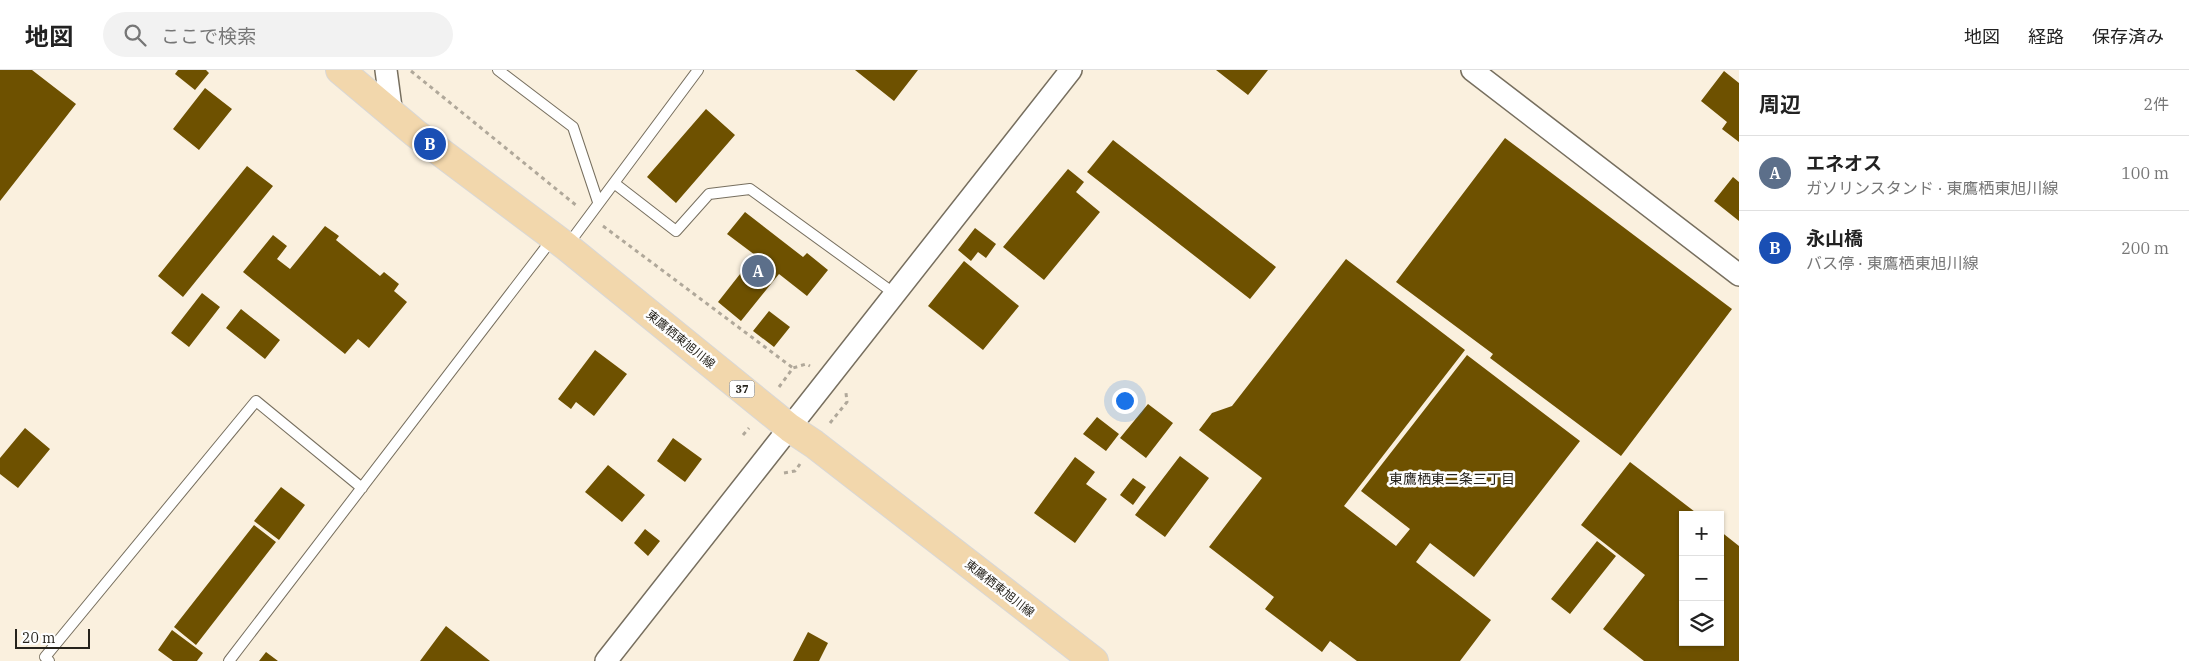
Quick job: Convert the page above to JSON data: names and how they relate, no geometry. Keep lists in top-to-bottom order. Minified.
{"streets":{"main road":["東鷹栖東旭川線","37"]},"districts":["東鷹栖東二条三丁目"],"scale_bar":"20 m","page":{"header":"地図","search":"ここで検索","nav":["地図","経路","保存済み"],"heading":["周辺","2件"],"pins":["B","A"],"list":[{"mark":"A","name":"エネオス","note":"ガソリンスタンド · 東鷹栖東旭川線","value":"100 m"},{"mark":"B","name":"永山橋","note":"バス停 · 東鷹栖東旭川線","value":"200 m"}],"map_buttons":["+","−"],"scale":"20 m"}}
